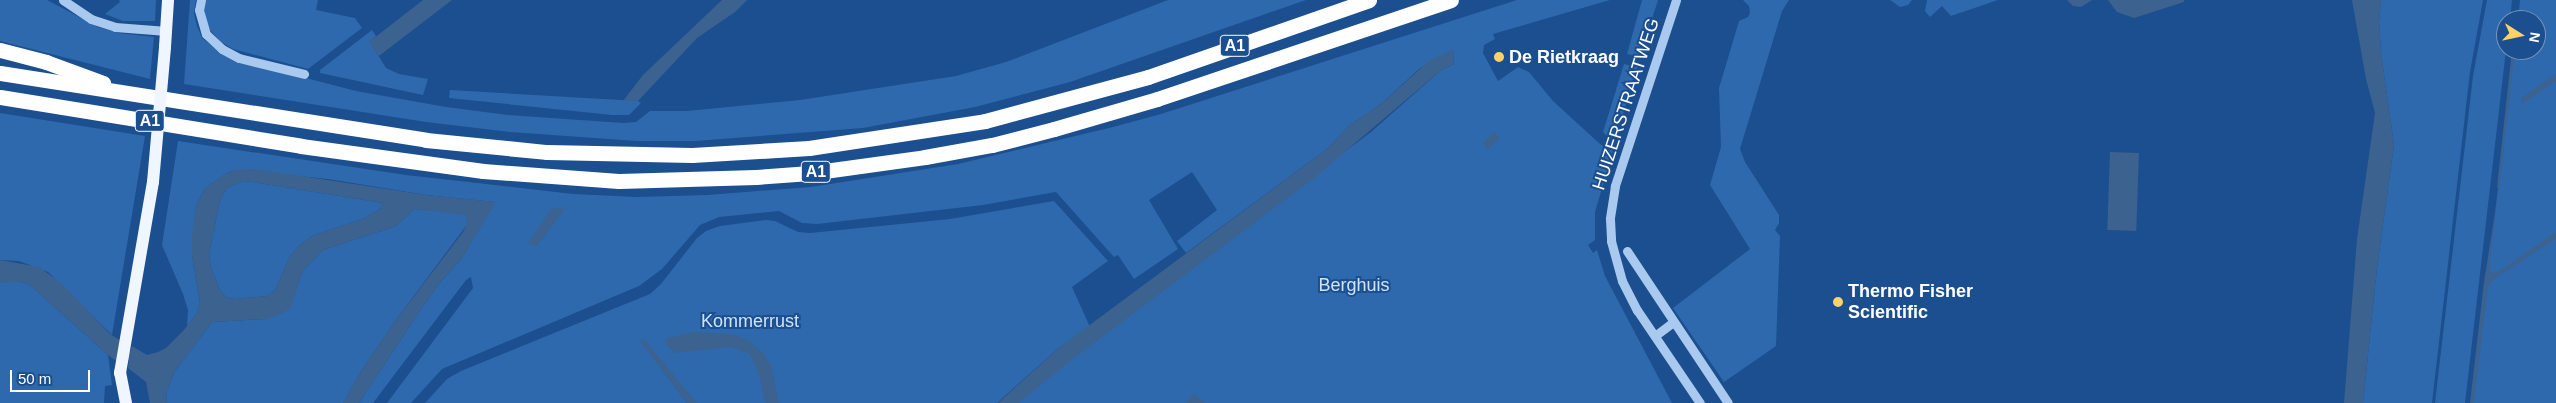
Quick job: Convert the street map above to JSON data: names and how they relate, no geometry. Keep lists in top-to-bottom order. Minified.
{"streets":{"highway":["A1"],"street":["HUIZERSTRAATWEG"]},"parks":["Berghuis","Kommerrust"],"places":["De Rietkraag","Thermo Fisher Scientific"],"scale_bar":"50 m","north":"right"}
